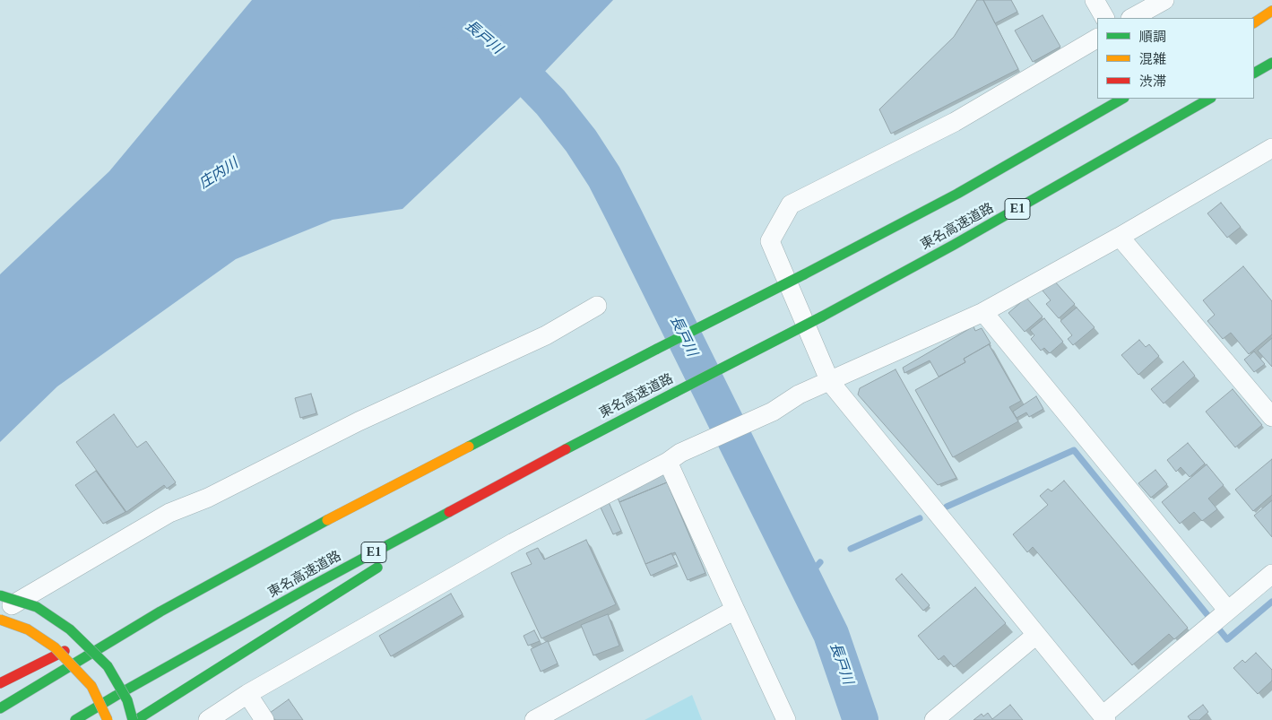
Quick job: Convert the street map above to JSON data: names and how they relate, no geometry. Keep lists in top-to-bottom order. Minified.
{"streets":{"highway":["E1","東名高速道路"]},"water":["長戸川","庄内川"],"legend":["順調","混雑","渋滞"]}
